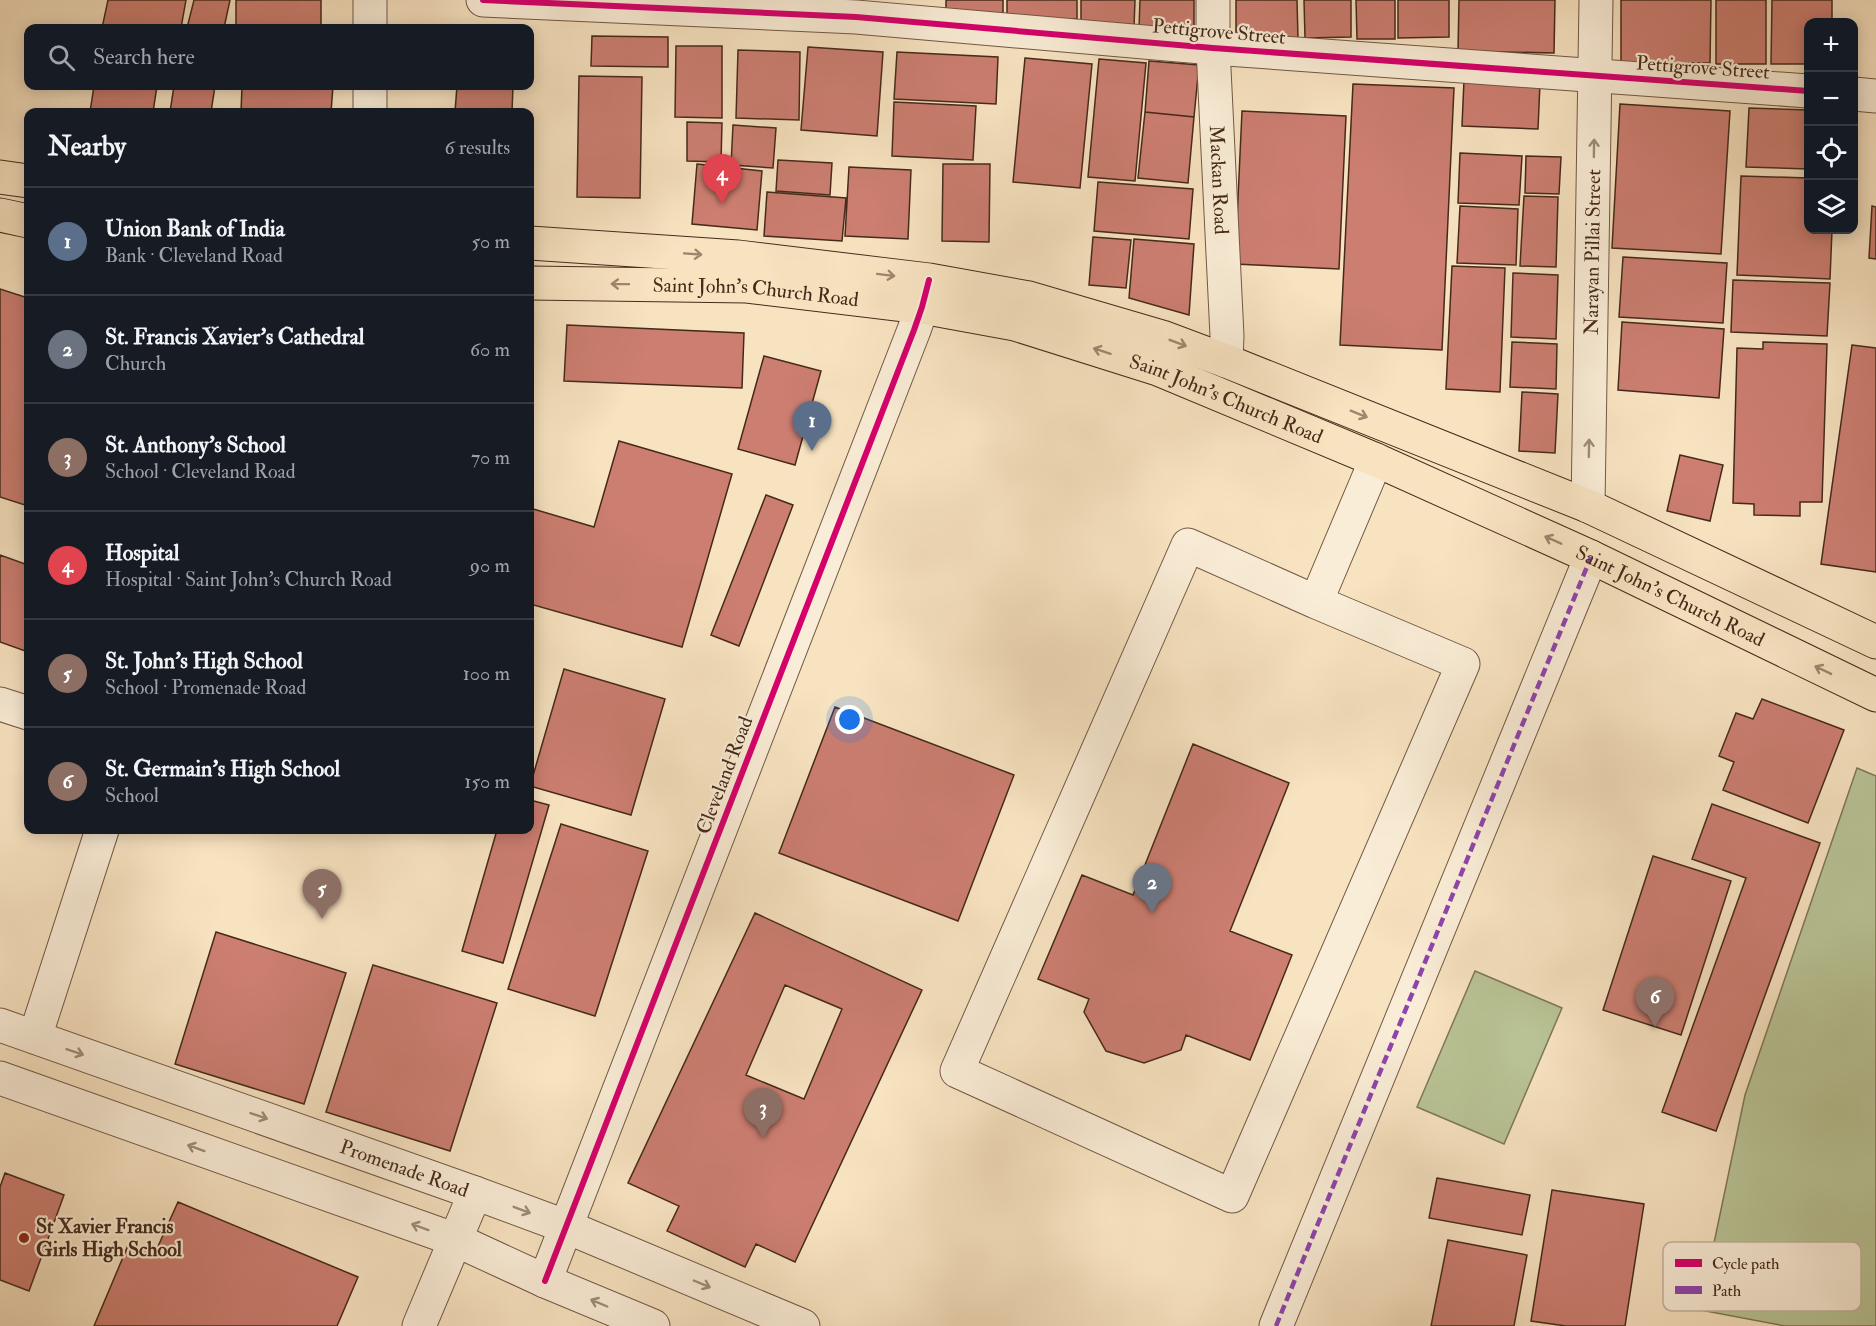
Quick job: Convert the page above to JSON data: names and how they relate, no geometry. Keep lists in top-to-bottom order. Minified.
{"streets":{"main road":["Saint John's Church Road"],"street":["Pettigrove Street","Mackan Road","Narayan Pillai Street","Cleveland Road","Promenade Road"]},"crossings":[["Pettigrove Street","Mackan Road"],["Pettigrove Street","Narayan Pillai Street"],["Mackan Road","Saint John's Church Road"],["Narayan Pillai Street","Saint John's Church Road"],["Saint John's Church Road","Cleveland Road"],["Cleveland Road","Promenade Road"]],"one_way":["Narayan Pillai Street"],"places":["St Xavier Francis Girls High School"],"legend":["Cycle path","Path"],"page":{"map_buttons":["+","−"],"search":"Search here","heading":["Nearby","6 results"],"pins":["4","1","2","5","6","3"],"list":[{"mark":"1","name":"Union Bank of India","note":"Bank · Cleveland Road","value":"50 m"},{"mark":"2","name":"St. Francis Xavier's Cathedral","note":"Church","value":"60 m"},{"mark":"3","name":"St. Anthony's School","note":"School · Cleveland Road","value":"70 m"},{"mark":"4","name":"Hospital","note":"Hospital · Saint John's Church Road","value":"90 m"},{"mark":"5","name":"St. John's High School","note":"School · Promenade Road","value":"100 m"},{"mark":"6","name":"St. Germain's High School","note":"School","value":"150 m"}]}}
